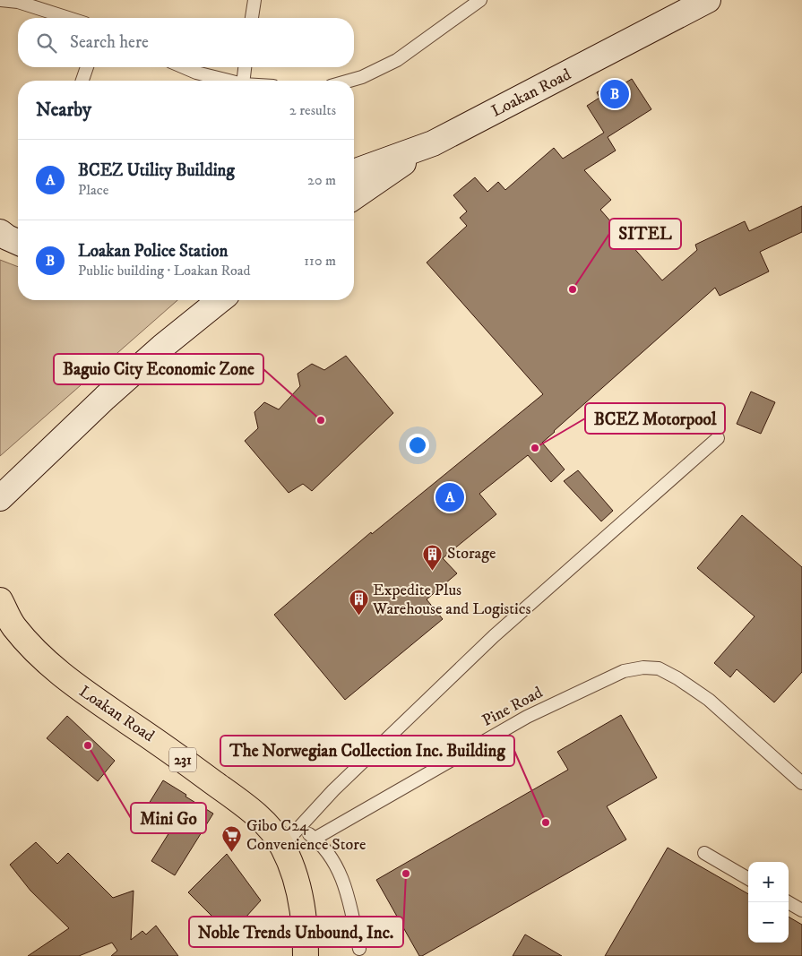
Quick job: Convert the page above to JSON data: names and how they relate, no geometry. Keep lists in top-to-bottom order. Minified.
{"streets":{"main road":["Loakan Road","231"],"lane":["Pine Road"]},"places":{"other":["SITEL","Baguio City Economic Zone","BCEZ Motorpool","Mini Go","The Norwegian Collection Inc. Building","Noble Trends Unbound, Inc."],"building":["Storage","Expedite Plus Warehouse and Logistics"],"supermarket":["Gibo C24 Convenience Store"]},"page":{"search":"Search here","pins":["B","A"],"heading":["Nearby","2 results"],"list":[{"mark":"A","name":"BCEZ Utility Building","note":"Place","value":"20 m"},{"mark":"B","name":"Loakan Police Station","note":"Public building · Loakan Road","value":"110 m"}],"map_buttons":["+","−"]}}
